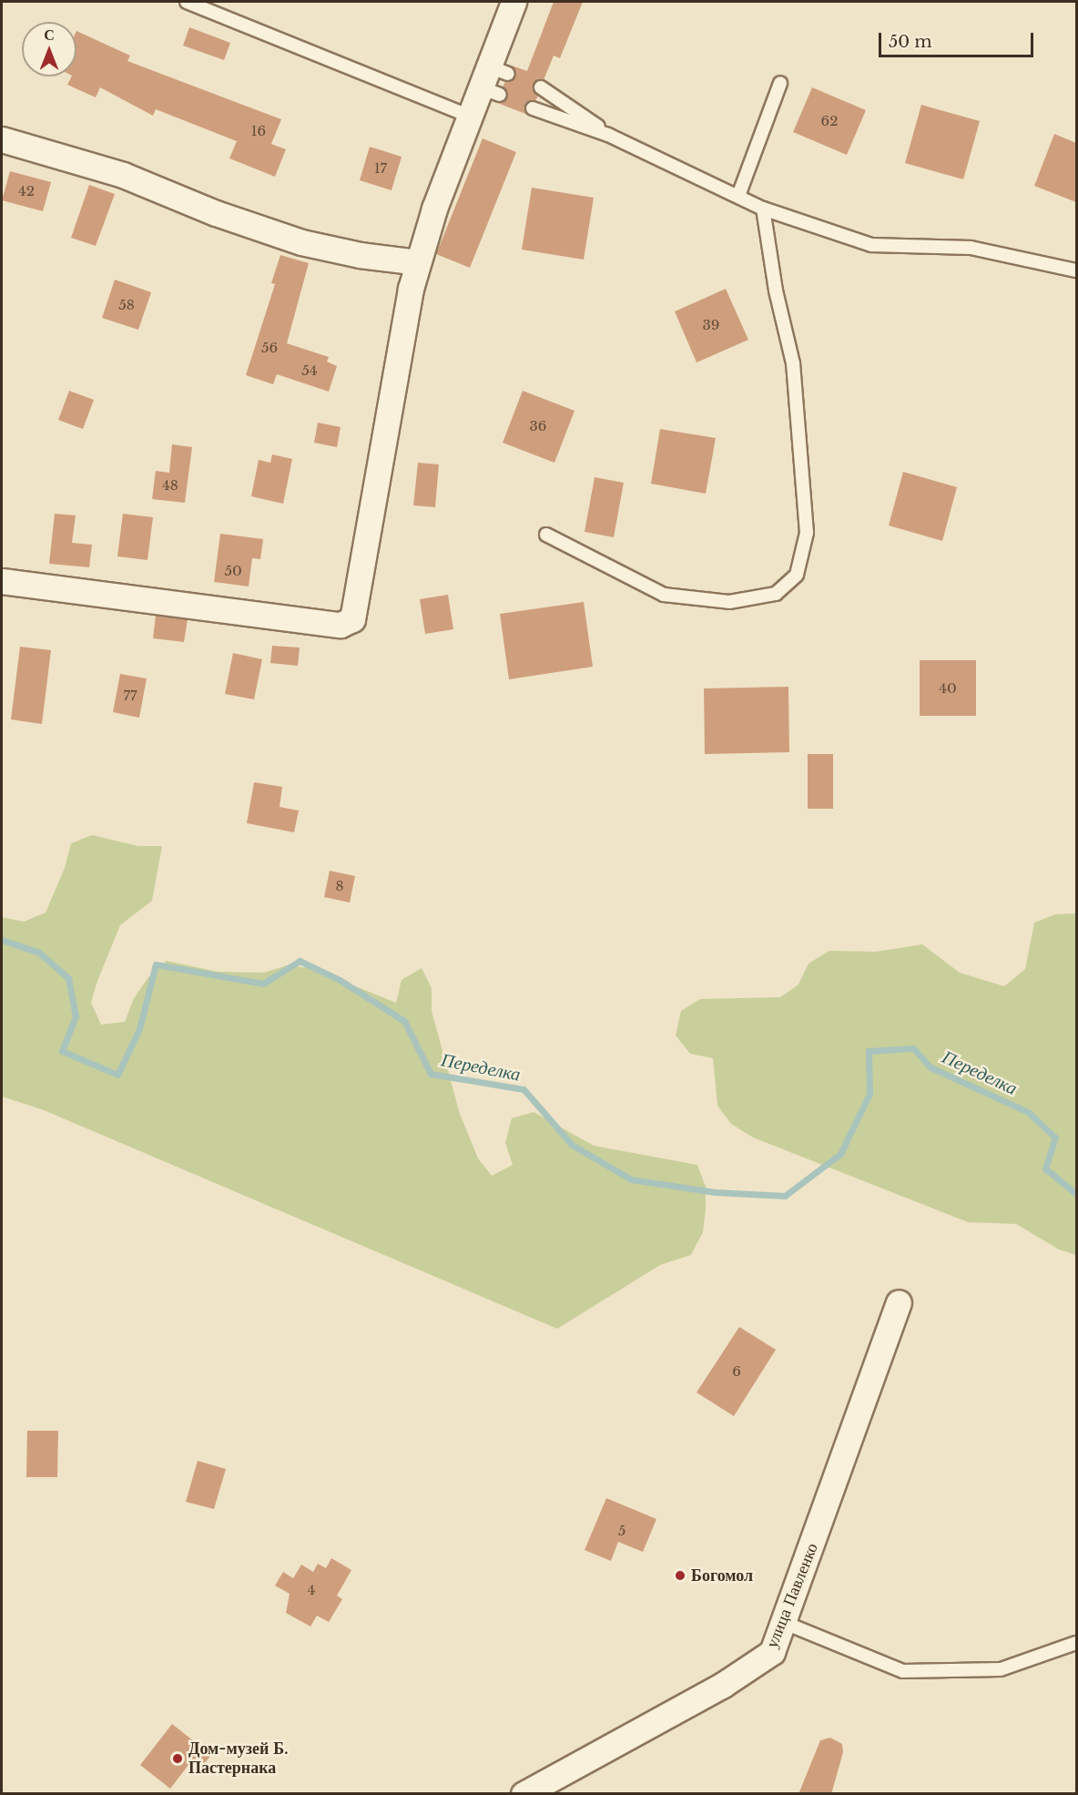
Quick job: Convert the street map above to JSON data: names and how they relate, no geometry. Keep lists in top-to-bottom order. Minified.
{"streets":{"street":["улица Павленко"]},"water":["Переделка"],"places":["Богомол","Дом-музей Б. Пастернака"],"house_numbers":["62","16","17","42","58","39","56","54","36","48","50","40","77","8","6","5","4"],"scale_bar":"50 m","north":"top"}
